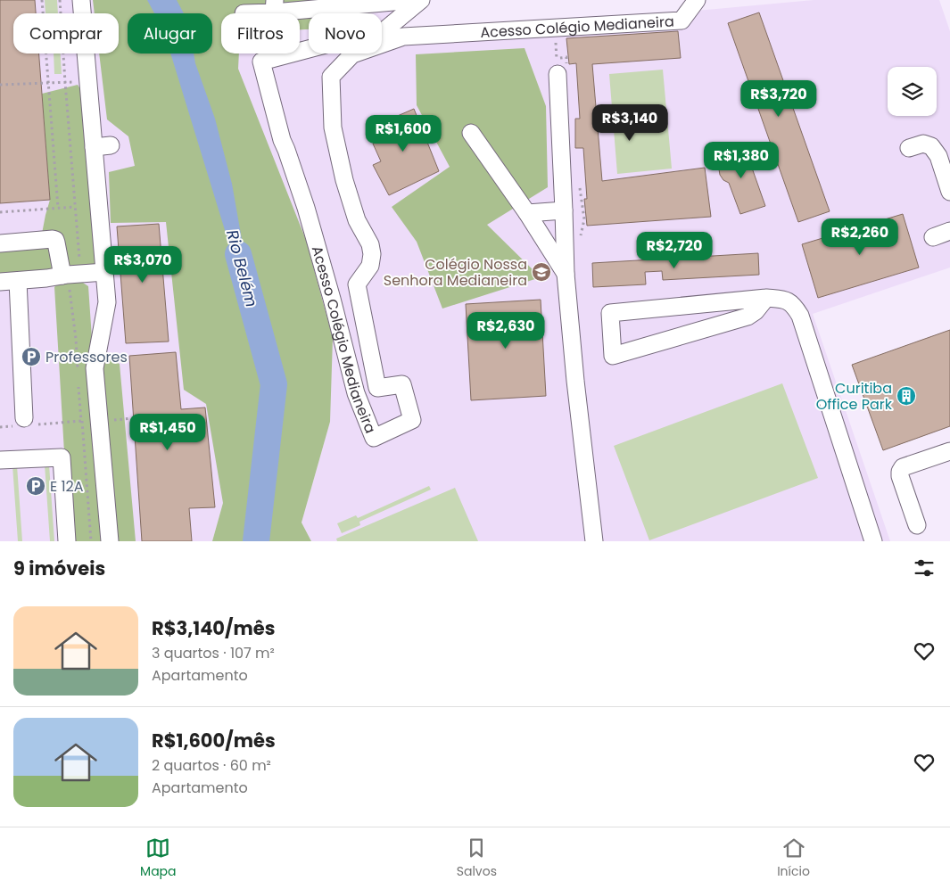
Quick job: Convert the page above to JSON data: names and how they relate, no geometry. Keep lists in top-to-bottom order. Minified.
{"streets":{"street":["Acesso Colégio Medianeira"]},"water":["Rio Belém"],"places":{"school or university":["Colégio Nossa Senhora Medianeira"],"parking":["Professores","E 12A"],"building":["Curitiba Office Park"]},"page":{"chip":["Comprar","Alugar","Filtros","Novo"],"price":["R$3,720","R$3,140","R$1,600","R$1,380","R$2,260","R$2,720","R$3,070","R$2,630","R$1,450"],"heading":"9 imóveis","list":[{"name":"R$3,140/mês","note":"3 quartos · 107 m² · Apartamento"},{"name":"R$1,600/mês","note":"2 quartos · 60 m² · Apartamento"}],"tabs":["Mapa","Salvos","Início"]}}
